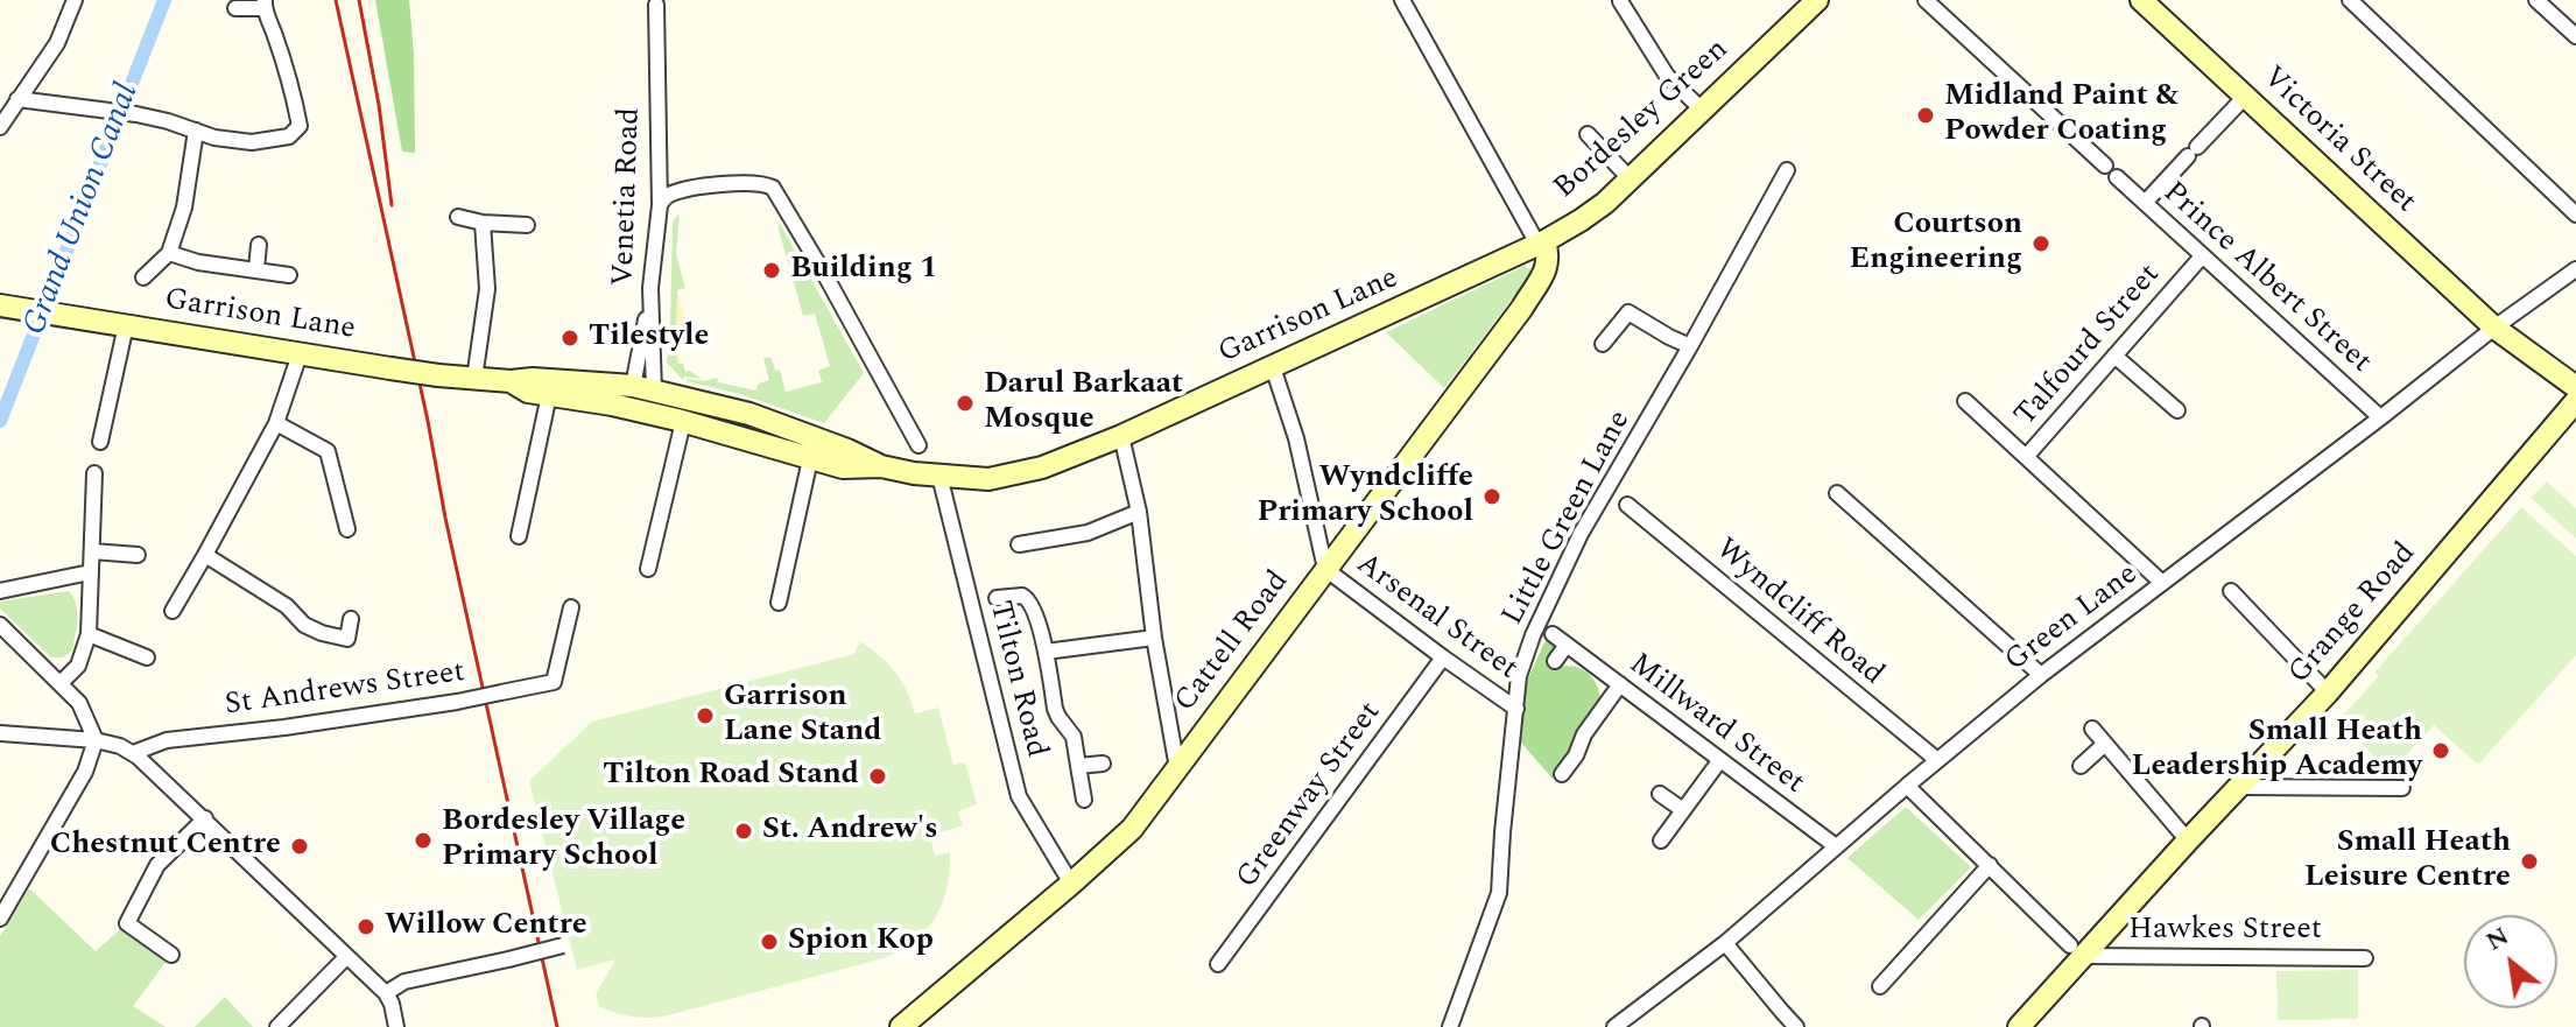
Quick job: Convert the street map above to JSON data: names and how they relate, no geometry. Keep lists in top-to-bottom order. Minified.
{"streets":{"street":["Bordesley Green","Victoria Street","Venetia Road","Prince Albert Street","Garrison Lane","Talfourd Street","Little Green Lane","Wyndcliff Road","Grange Road","Arsenal Street","Green Lane","Cattell Road","Tilton Road","St Andrews Street","Millward Street","Greenway Street","Hawkes Street"]},"crossings":[["Bordesley Green","Garrison Lane"],["Bordesley Green","Cattell Road"],["Victoria Street","Green Lane"],["Venetia Road","Garrison Lane"],["Prince Albert Street","Talfourd Street"],["Prince Albert Street","Green Lane"],["Garrison Lane","Cattell Road"],["Garrison Lane","Tilton Road"],["Talfourd Street","Green Lane"],["Little Green Lane","Arsenal Street"],["Wyndcliff Road","Green Lane"],["Grange Road","Hawkes Street"],["Arsenal Street","Cattell Road"],["Arsenal Street","Greenway Street"],["Green Lane","Millward Street"],["Cattell Road","Tilton Road"]],"water":["Grand Union Canal"],"places":["Midland Paint & Powder Coating","Courtson Engineering","Building 1","Tilestyle","Darul Barkaat Mosque","Wyndcliffe Primary School","Garrison Lane Stand","Small Heath Leadership Academy","Tilton Road Stand","St. Andrew's","Bordesley Village Primary School","Chestnut Centre","Small Heath Leisure Centre","Willow Centre","Spion Kop"],"north":"top left"}
